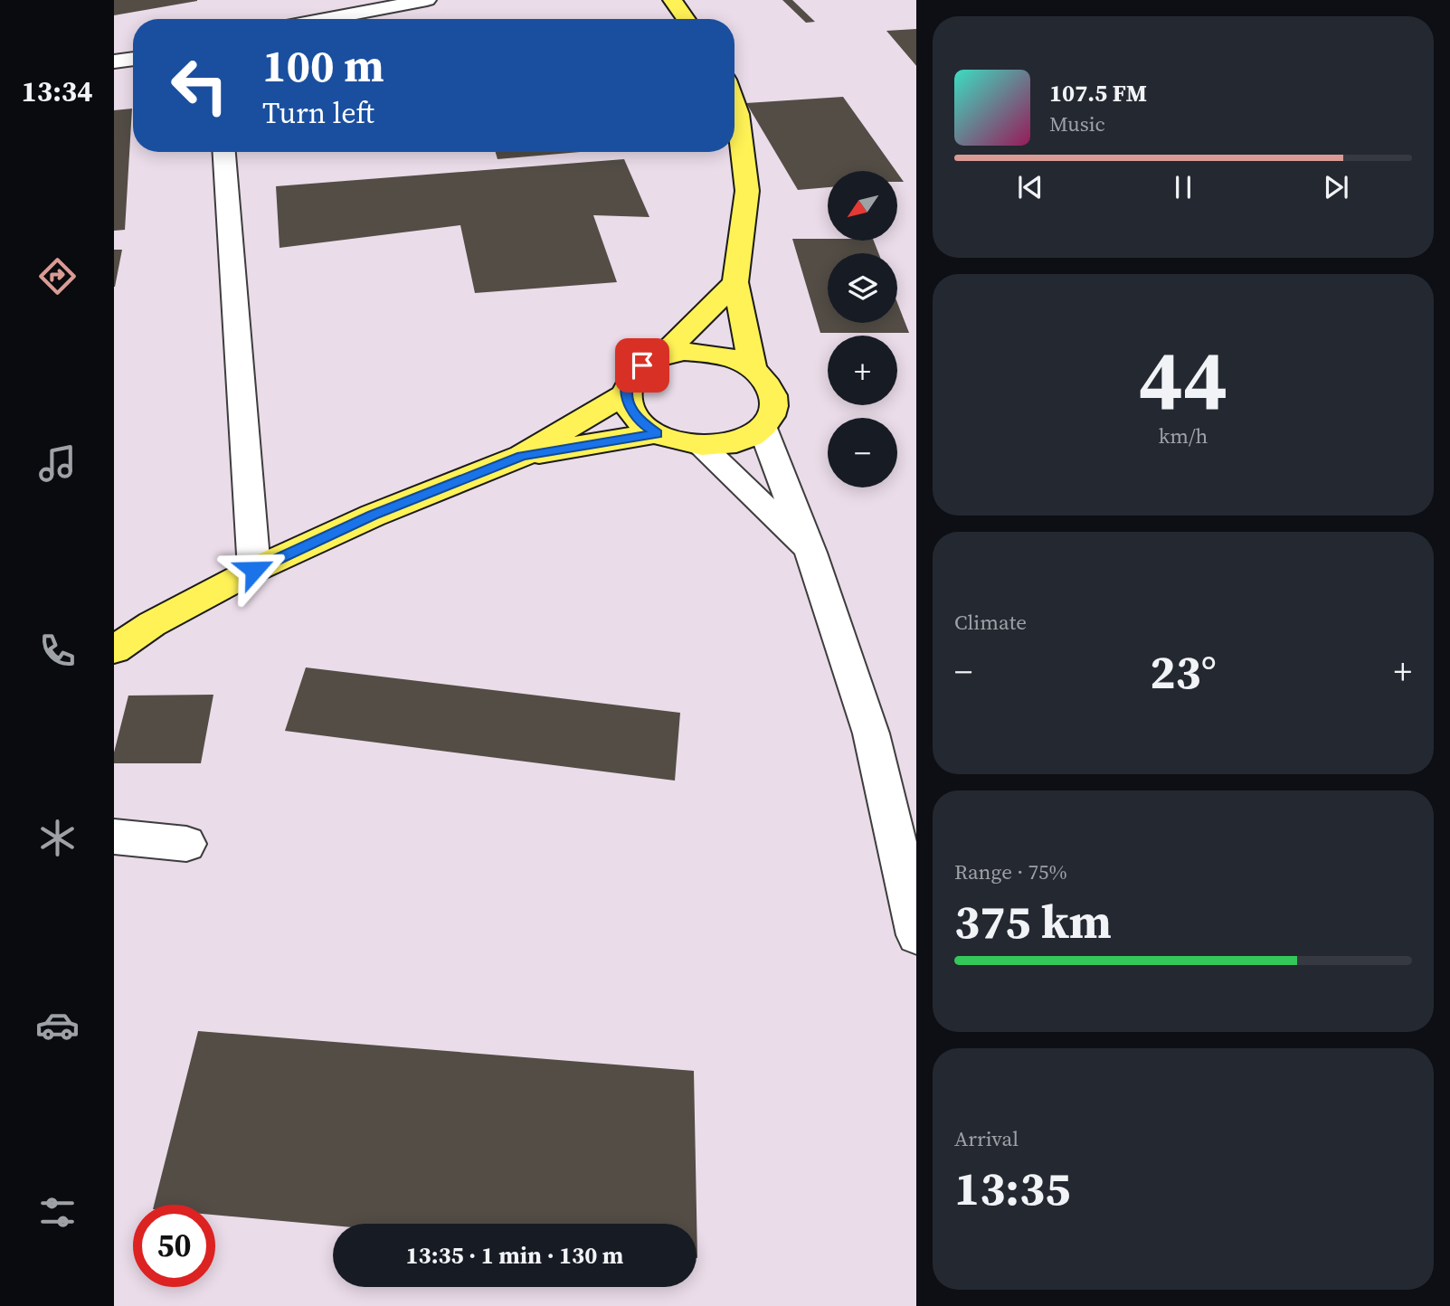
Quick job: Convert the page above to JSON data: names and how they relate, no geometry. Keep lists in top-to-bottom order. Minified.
{"north":"bottom left","page":{"tabs":"13:34","turn":["100 m","Turn left"],"song":["107.5 FM","Music"],"map_buttons":["+","−"],"tile":[["44","km/h"],"Climate",["Range · 75%","375 km"],["Arrival","13:35"]],"heat":["−","23°","+"],"limit":"50","trip":"13:35 · 1 min · 130 m"}}
